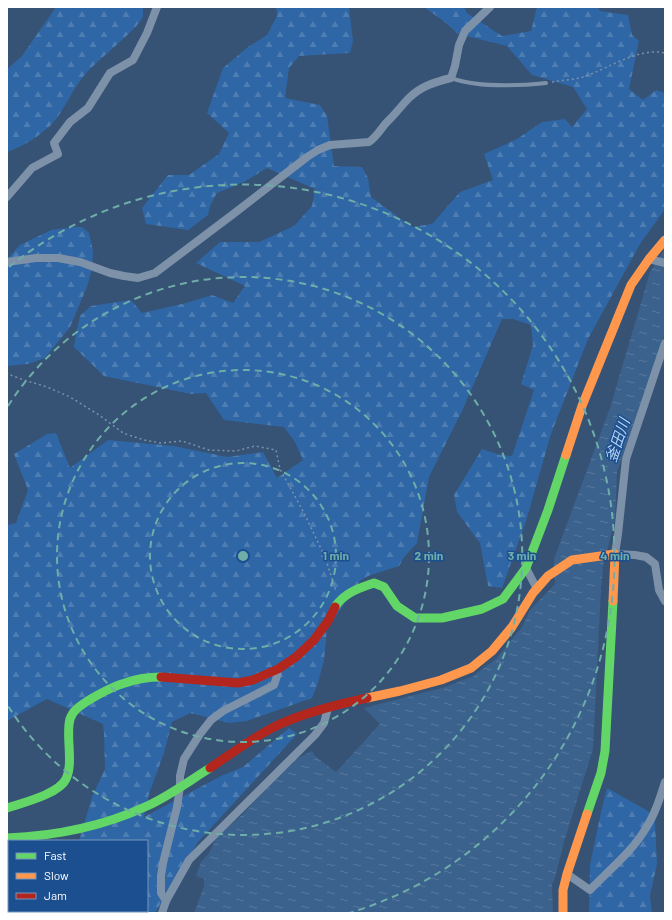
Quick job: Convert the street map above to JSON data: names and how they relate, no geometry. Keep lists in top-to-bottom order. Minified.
{"water":["釜田川"],"legend":["Fast","Slow","Jam"],"rings":["1 min","2 min","3 min","4 min"]}
